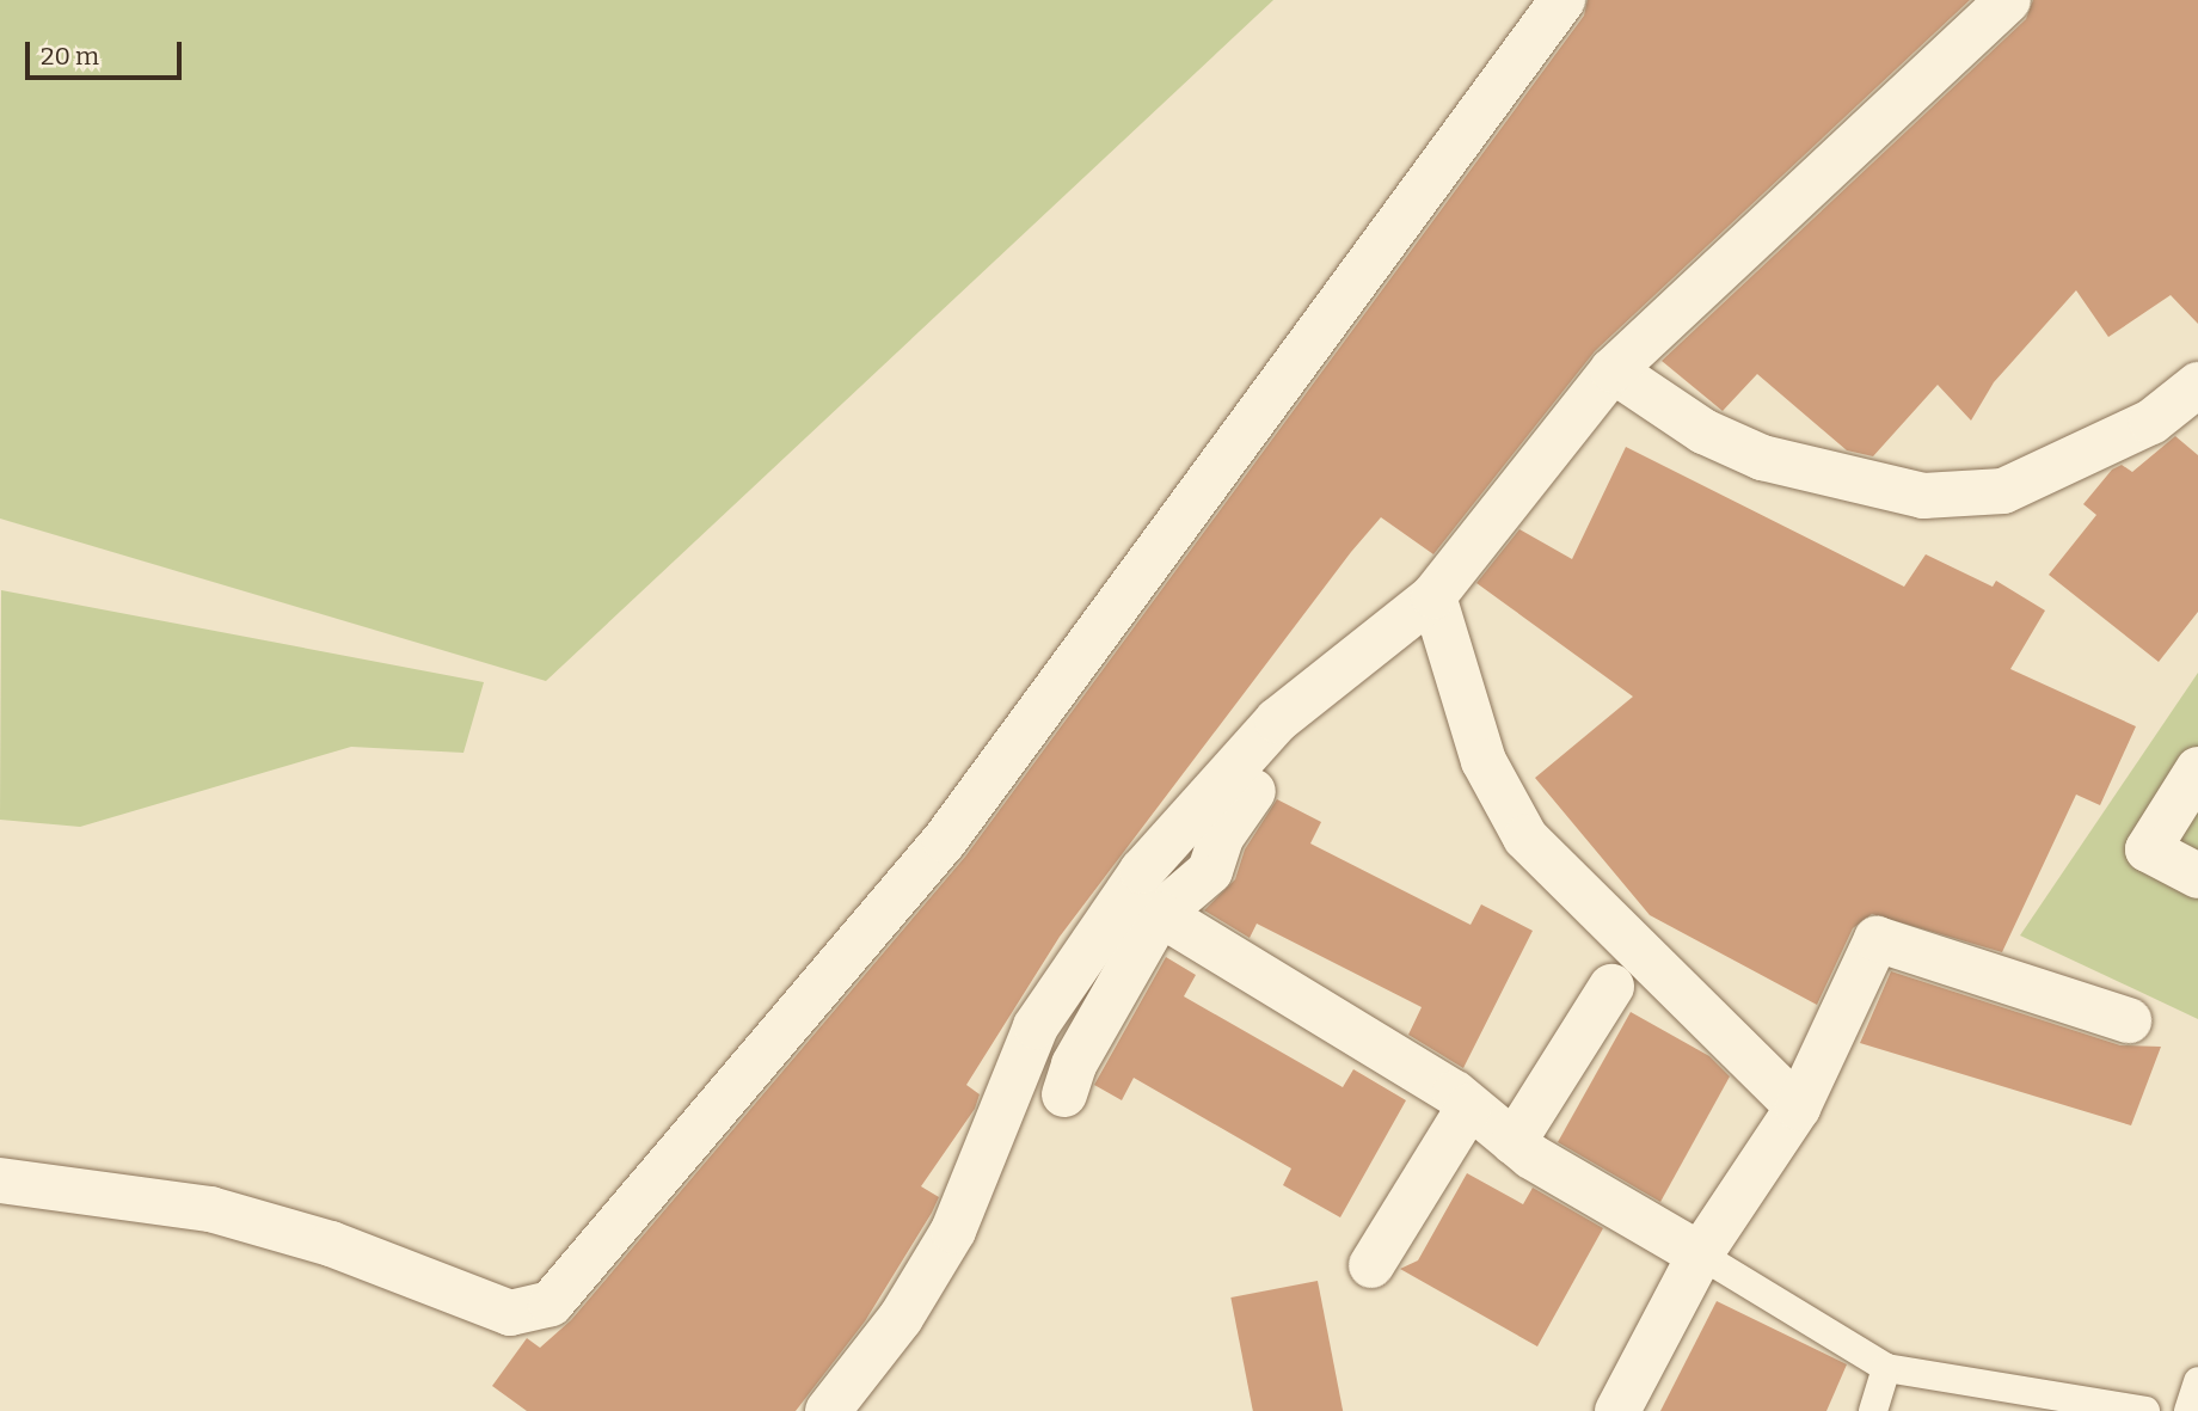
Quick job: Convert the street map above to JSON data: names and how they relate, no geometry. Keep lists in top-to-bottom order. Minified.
{"scale_bar":"20 m"}
